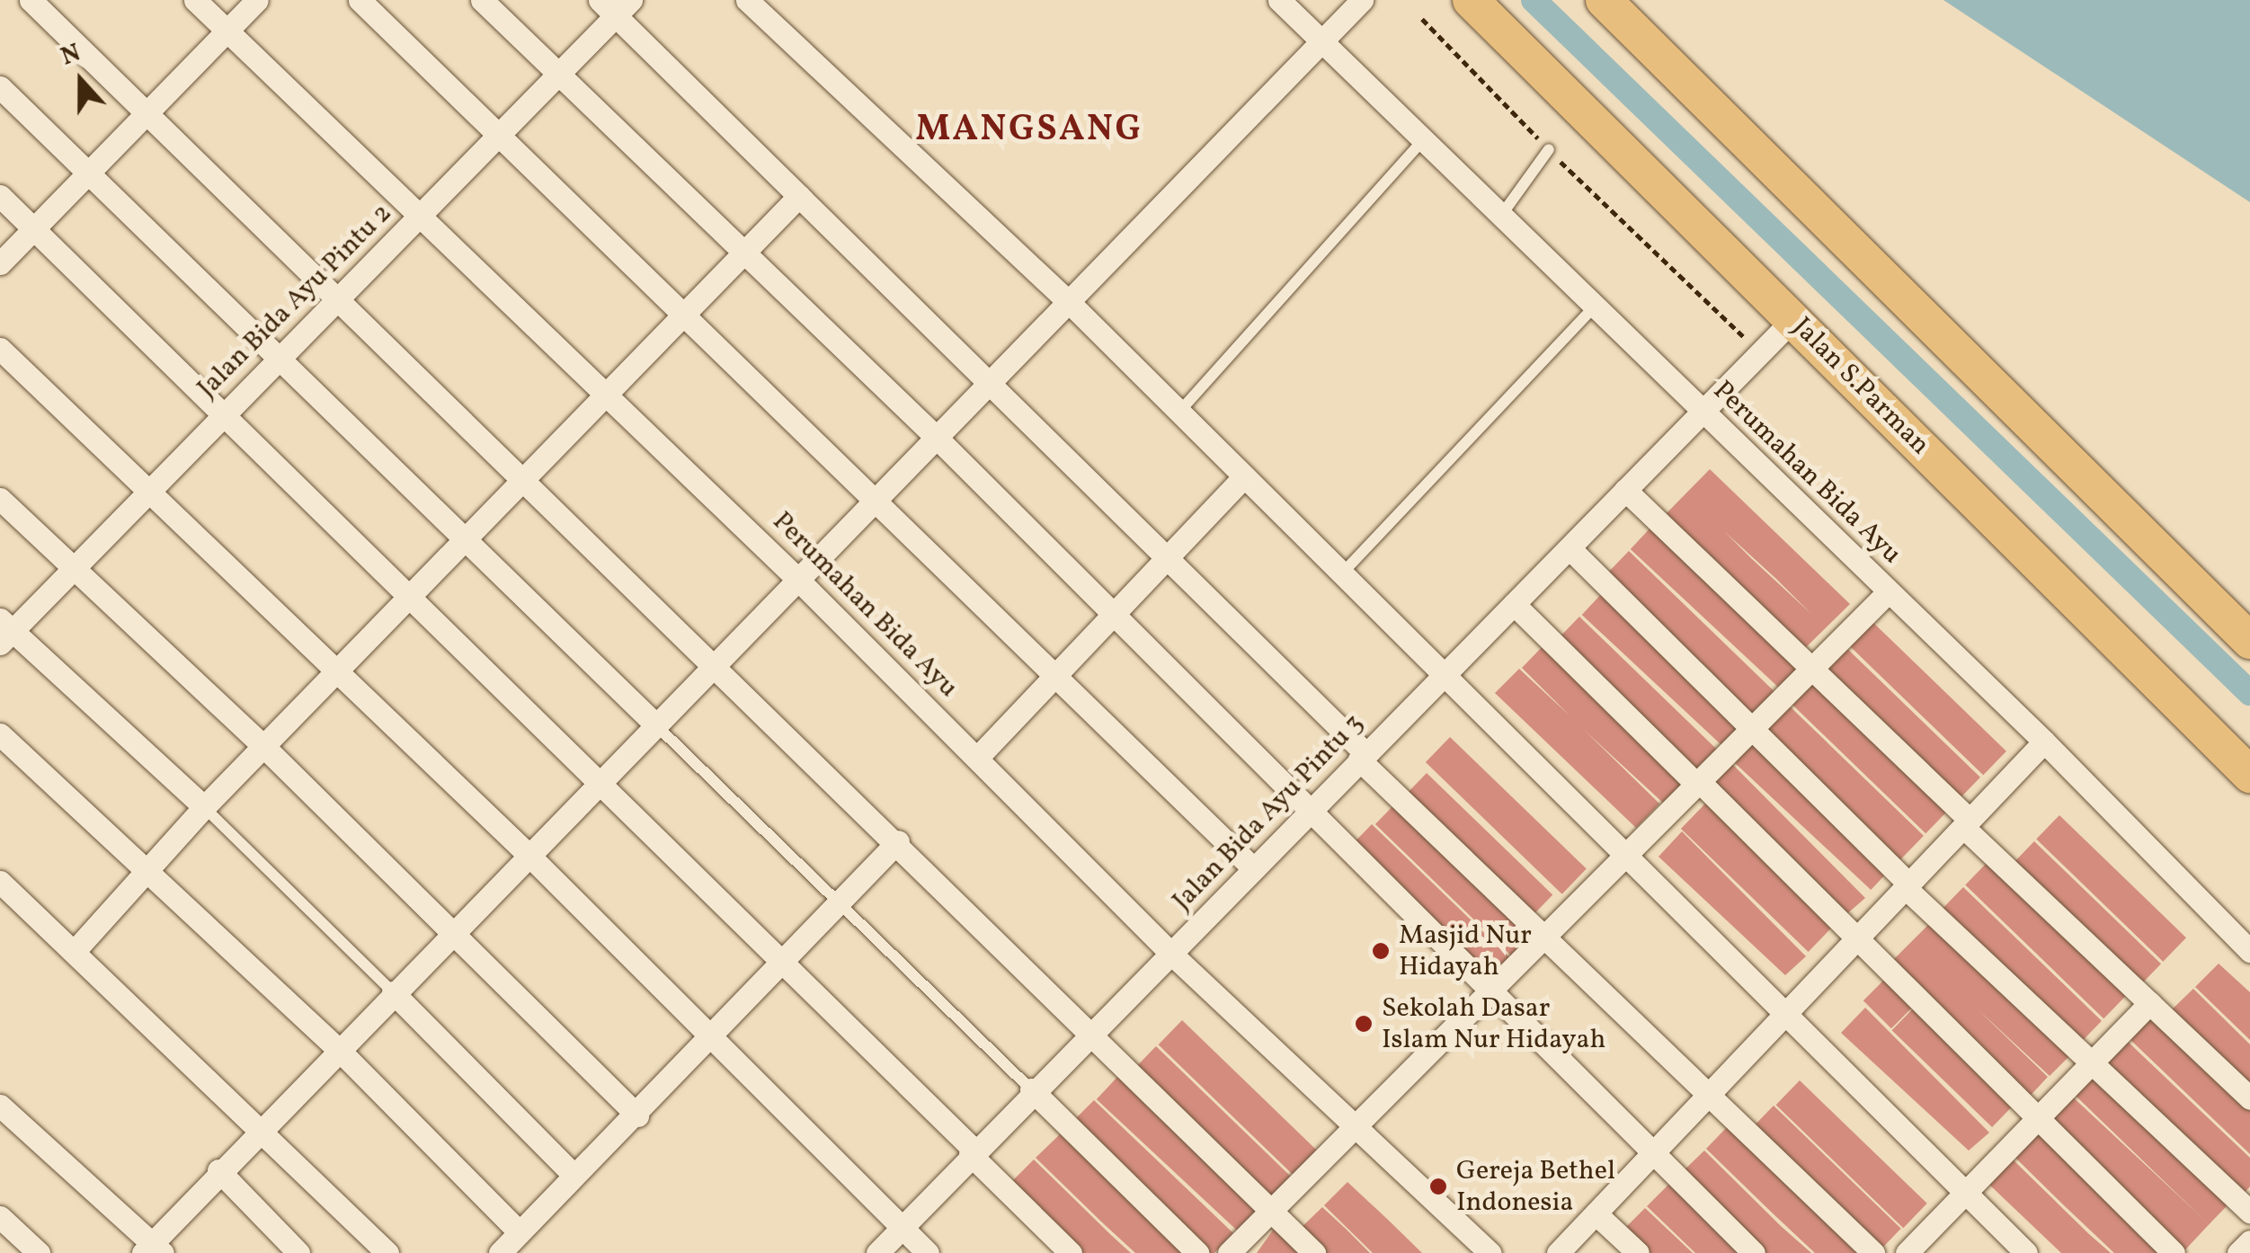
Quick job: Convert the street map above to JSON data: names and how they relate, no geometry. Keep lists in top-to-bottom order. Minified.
{"streets":{"main road":["Jalan S.Parman"],"street":["Jalan Bida Ayu Pintu 2","Perumahan Bida Ayu","Jalan Bida Ayu Pintu 3"]},"crossings":[["Jalan Bida Ayu Pintu 2","Perumahan Bida Ayu"],["Jalan S.Parman","Jalan Bida Ayu Pintu 3"],["Perumahan Bida Ayu","Jalan Bida Ayu Pintu 3"]],"districts":["MANGSANG"],"places":["Masjid Nur Hidayah","Sekolah Dasar Islam Nur Hidayah","Gereja Bethel Indonesia"],"north":"top"}
